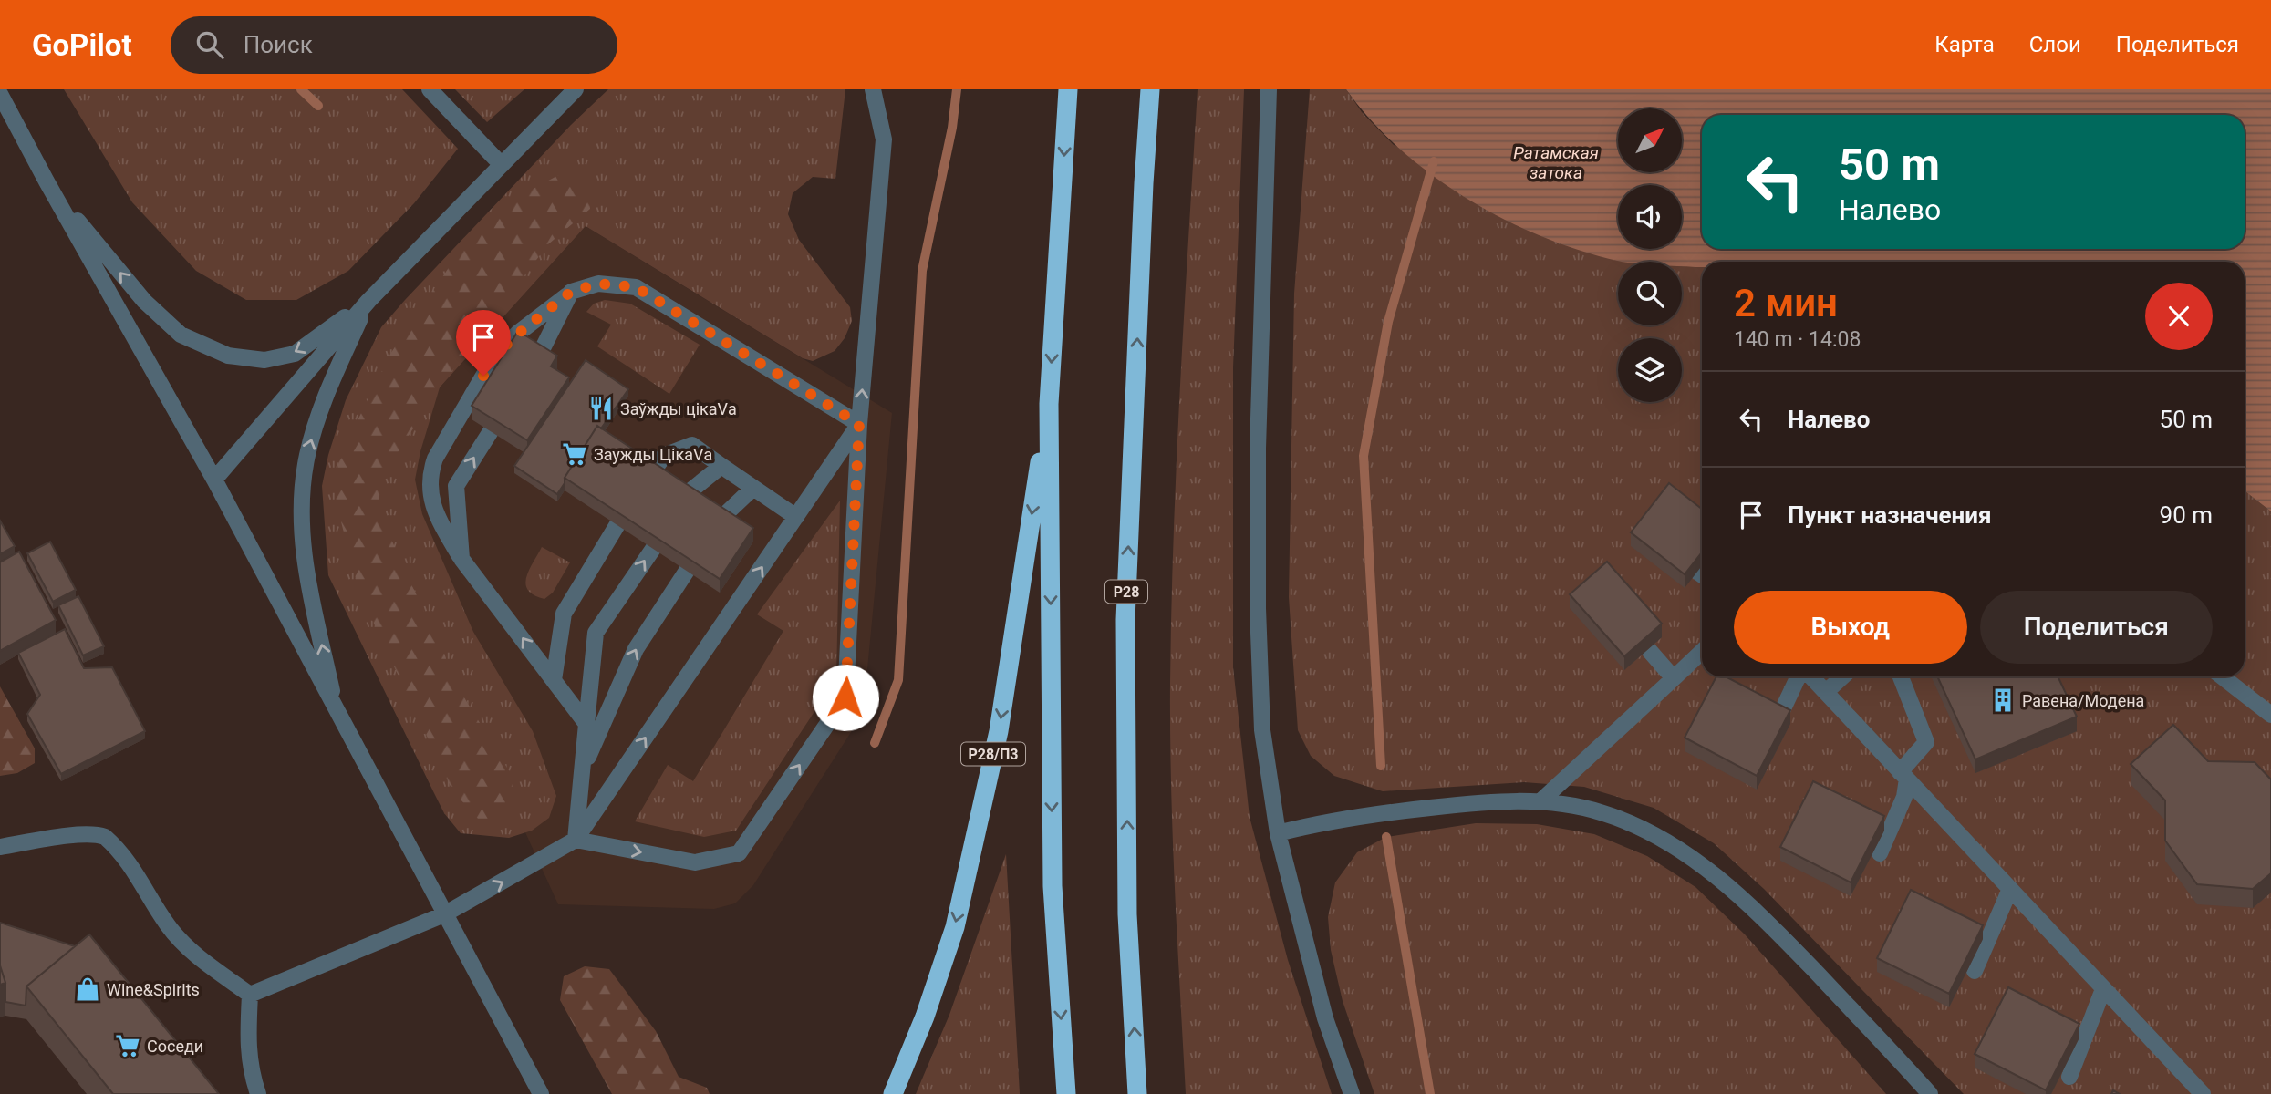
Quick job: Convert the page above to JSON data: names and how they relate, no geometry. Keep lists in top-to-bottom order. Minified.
{"streets":{"highway":["Р28","Р28/П3"]},"water":["Ратамская затока"],"places":{"restaurant":["Заўжды цікаVа"],"supermarket":["Заужды ЦікаVа","Соседи"],"building":["Равена/Модена"],"shop":["Wine&Spirits"]},"north":"top right","page":{"header":"GoPilot","search":"Поиск","nav":["Карта","Слои","Поделиться"],"turn":["50 m","Налево"],"heading":["2 мин","140 m · 14:08"],"list":[{"name":"Налево","value":"50 m"},{"name":"Пункт назначения","value":"90 m"}],"buttons":["Выход","Поделиться"]}}
